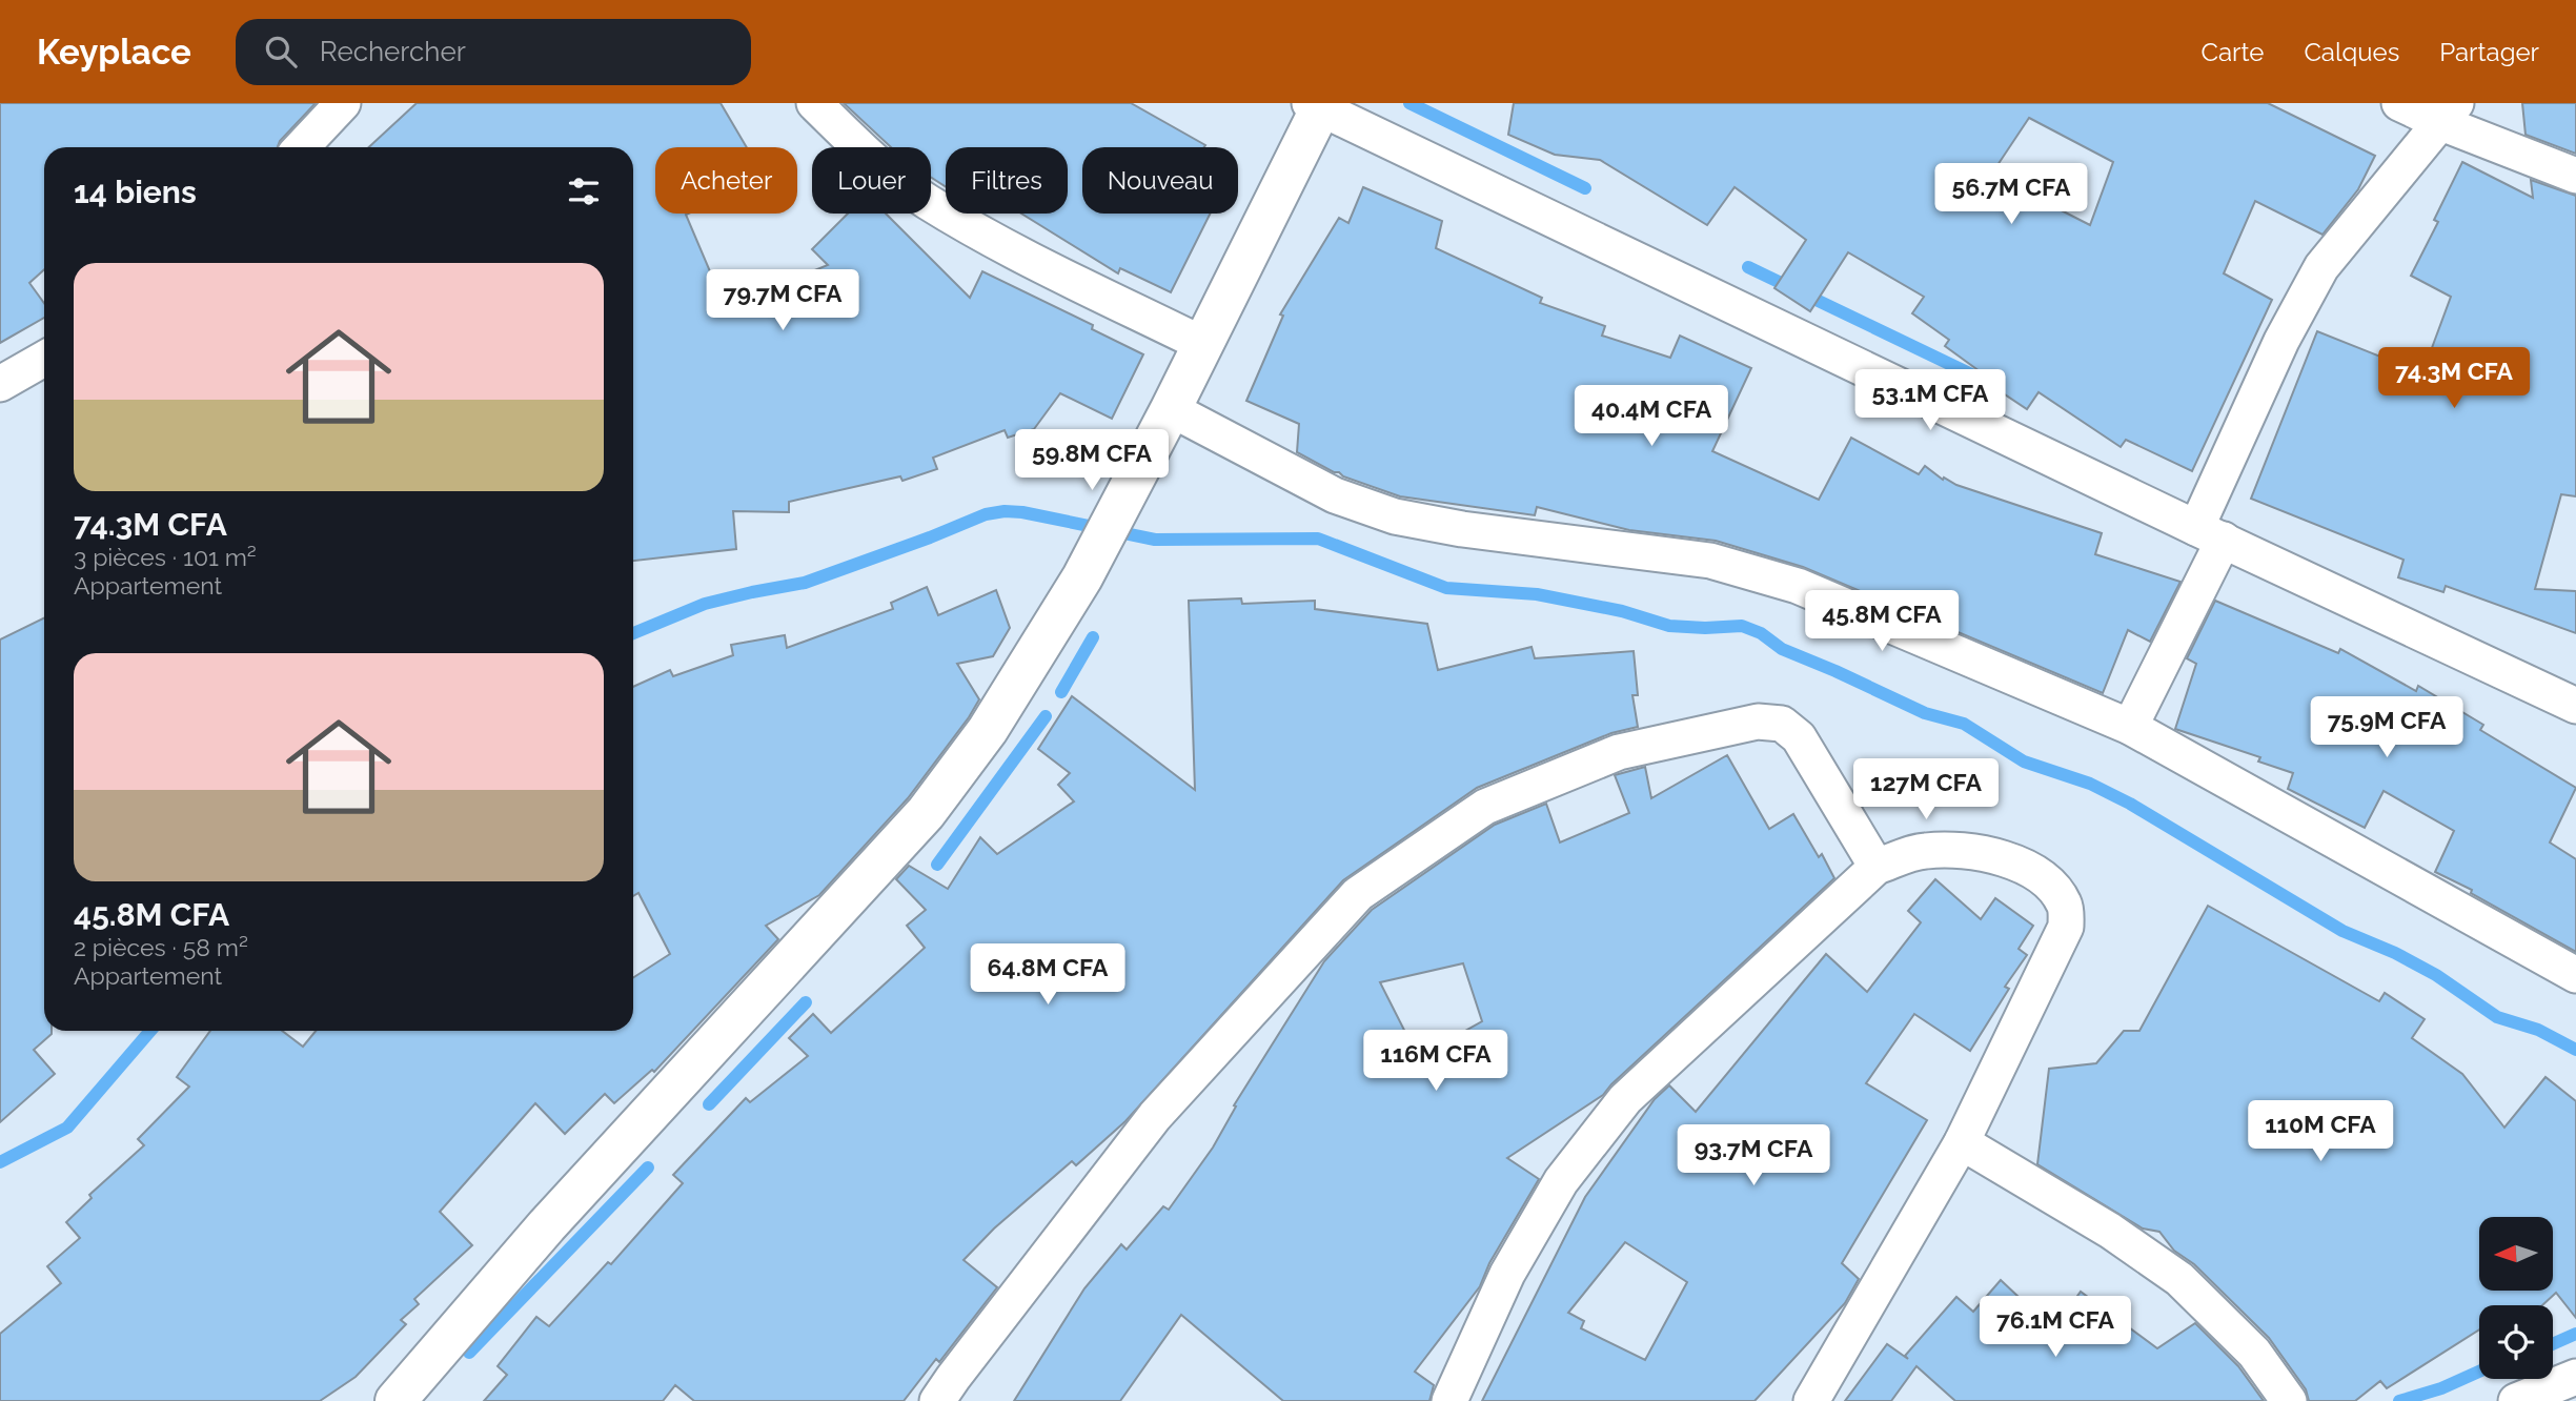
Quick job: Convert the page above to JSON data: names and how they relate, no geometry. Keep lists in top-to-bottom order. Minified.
{"north":"left","page":{"header":"Keyplace","search":"Rechercher","nav":["Carte","Calques","Partager"],"chip":["Acheter","Louer","Filtres","Nouveau"],"heading":"14 biens","price":["56.7M CFA","79.7M CFA","74.3M CFA","53.1M CFA","40.4M CFA","59.8M CFA","45.8M CFA","75.9M CFA","127M CFA","64.8M CFA","116M CFA","110M CFA","93.7M CFA","76.1M CFA"],"list":[{"name":"74.3M CFA","note":"3 pièces · 101 m² · Appartement"},{"name":"45.8M CFA","note":"2 pièces · 58 m² · Appartement"}]}}
